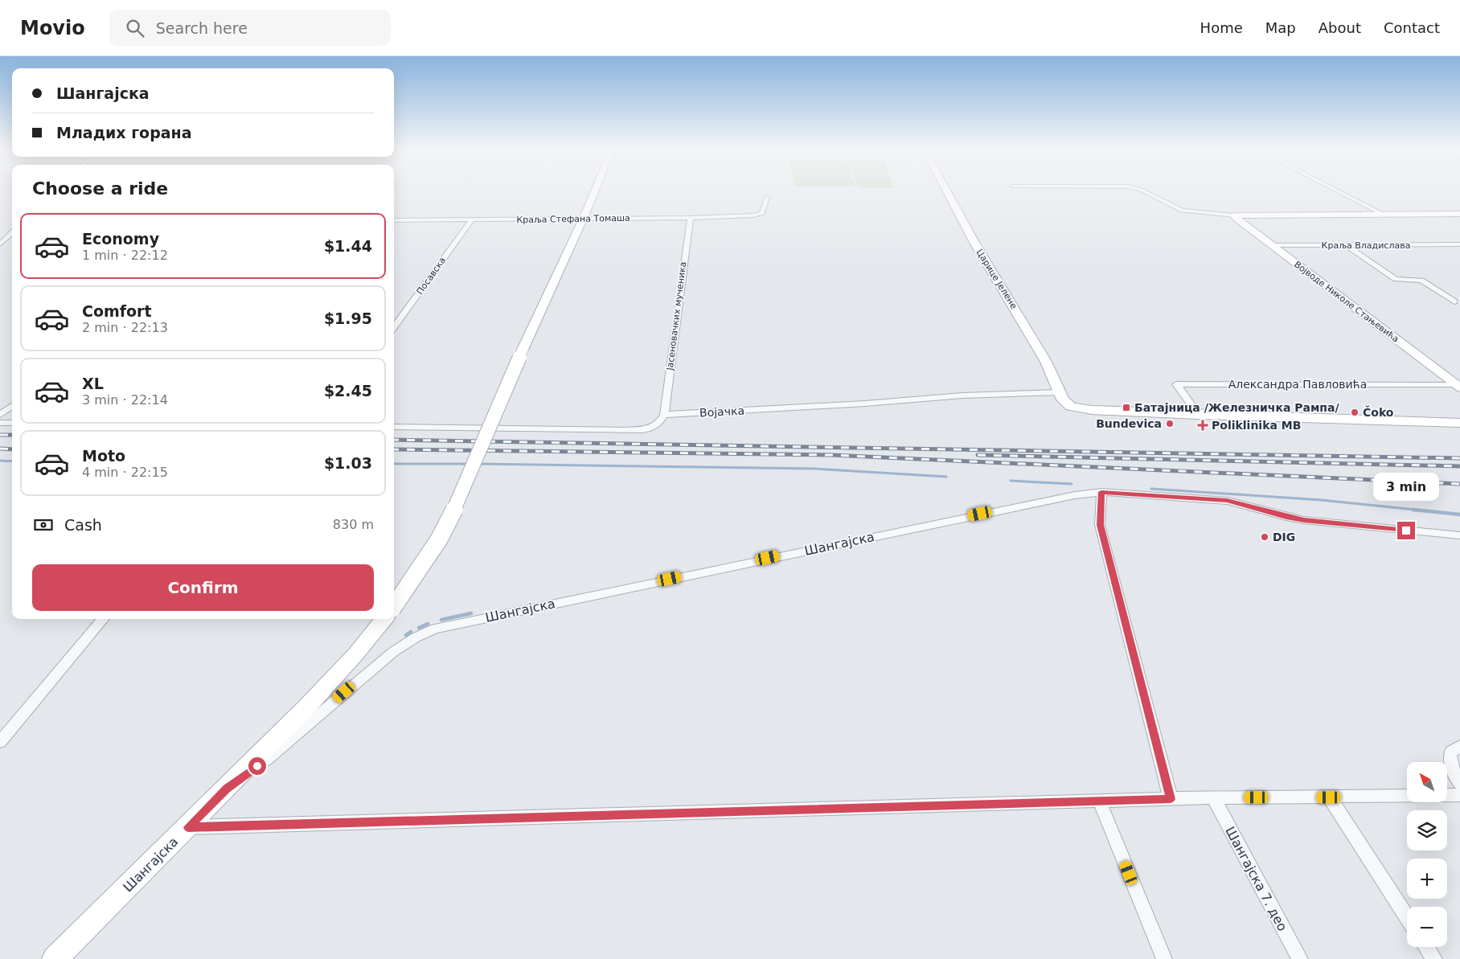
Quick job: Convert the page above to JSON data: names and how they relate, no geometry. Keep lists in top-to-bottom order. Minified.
{"streets":{"street":["Краља Стефана Томаша","Краља Владислава","Посавска","Царице Јелене","Војводе Николе Стањевића","Јасеновачких мученика","Александра Павловића","Војачка","Шангајска","Шангајска 7. део"]},"crossings":[["Краља Стефана Томаша","Посавска"],["Краља Стефана Томаша","Јасеновачких мученика"],["Краља Владислава","Војводе Николе Стањевића"],["Царице Јелене","Војачка"],["Војводе Николе Стањевића","Александра Павловића"],["Јасеновачких мученика","Војачка"]],"places":{"transit":["Батајница /Железничка Рампа/"],"other":["Čoko","Bundevica","DIG"],"health":["Poliklinika MB"]},"north":"top left","page":{"header":"Movio","search":"Search here","nav":["Home","Map","About","Contact"],"banner":["Шангајска","Младих горана"],"heading":"Choose a ride","list":[{"name":"Economy","note":"1 min · 22:12","value":"$1.44"},{"name":"Comfort","note":"2 min · 22:13","value":"$1.95"},{"name":"XL","note":"3 min · 22:14","value":"$2.45"},{"name":"Moto","note":"4 min · 22:15","value":"$1.03"}],"bubble":"3 min","pay":["Cash","830 m"],"buttons":"Confirm","map_buttons":["+","−"]}}
